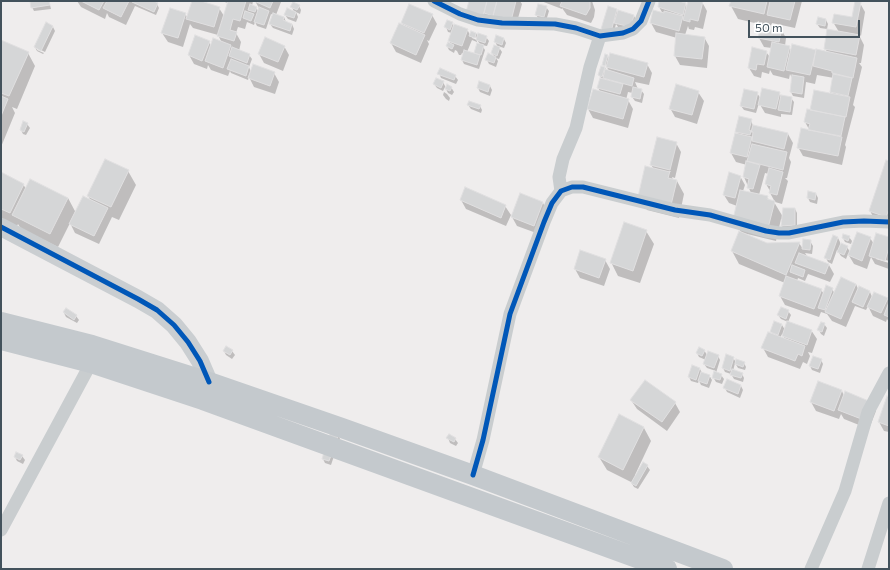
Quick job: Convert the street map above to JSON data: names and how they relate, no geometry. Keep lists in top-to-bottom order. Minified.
{"scale_bar":"50 m"}
